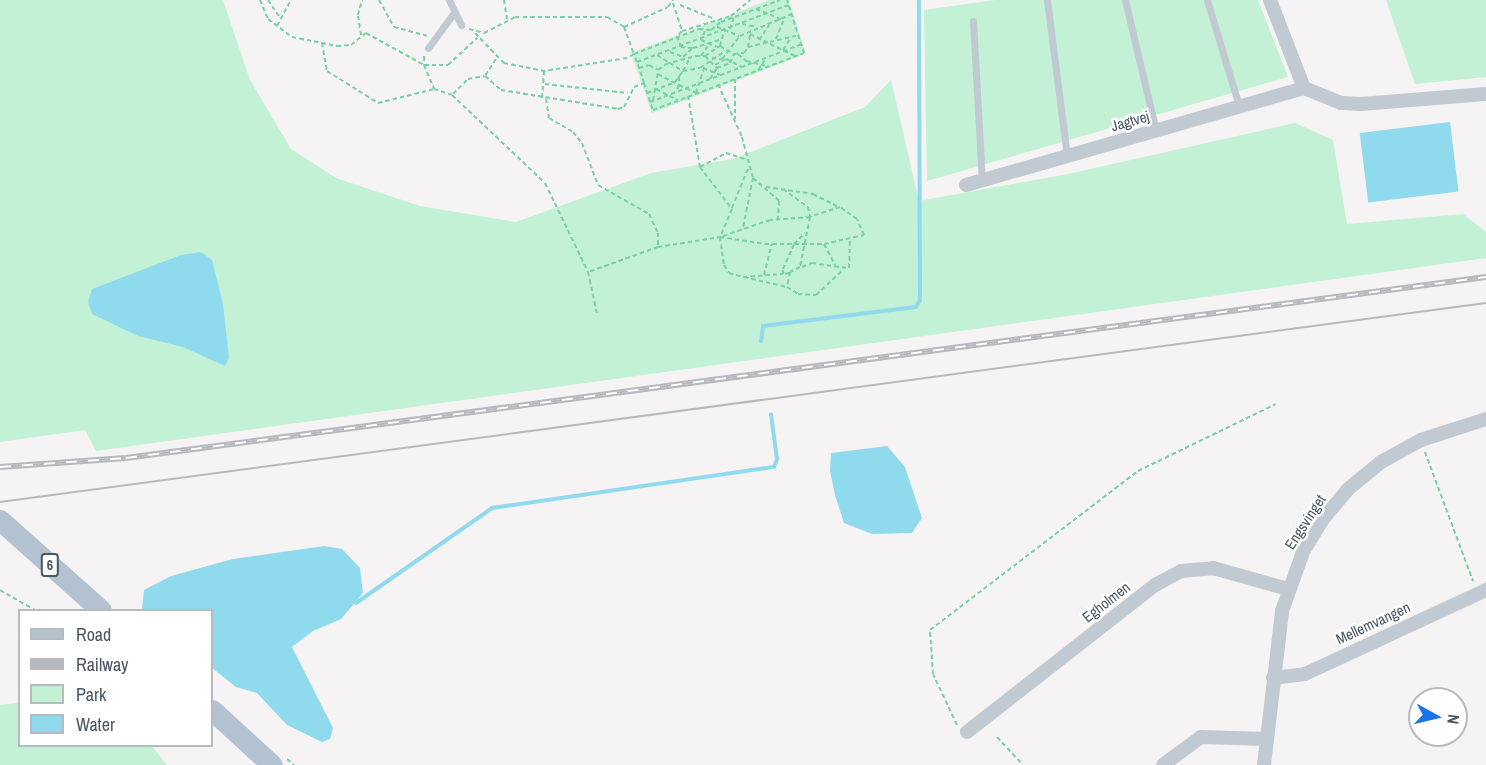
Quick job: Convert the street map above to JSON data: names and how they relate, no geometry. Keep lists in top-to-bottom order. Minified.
{"streets":{"main road":["6"],"street":["Jagtvej","Engsvinget","Egholmen","Mellemvangen"]},"crossings":[["Engsvinget","Egholmen"],["Engsvinget","Mellemvangen"]],"legend":["Road","Railway","Park","Water"],"north":"right"}
